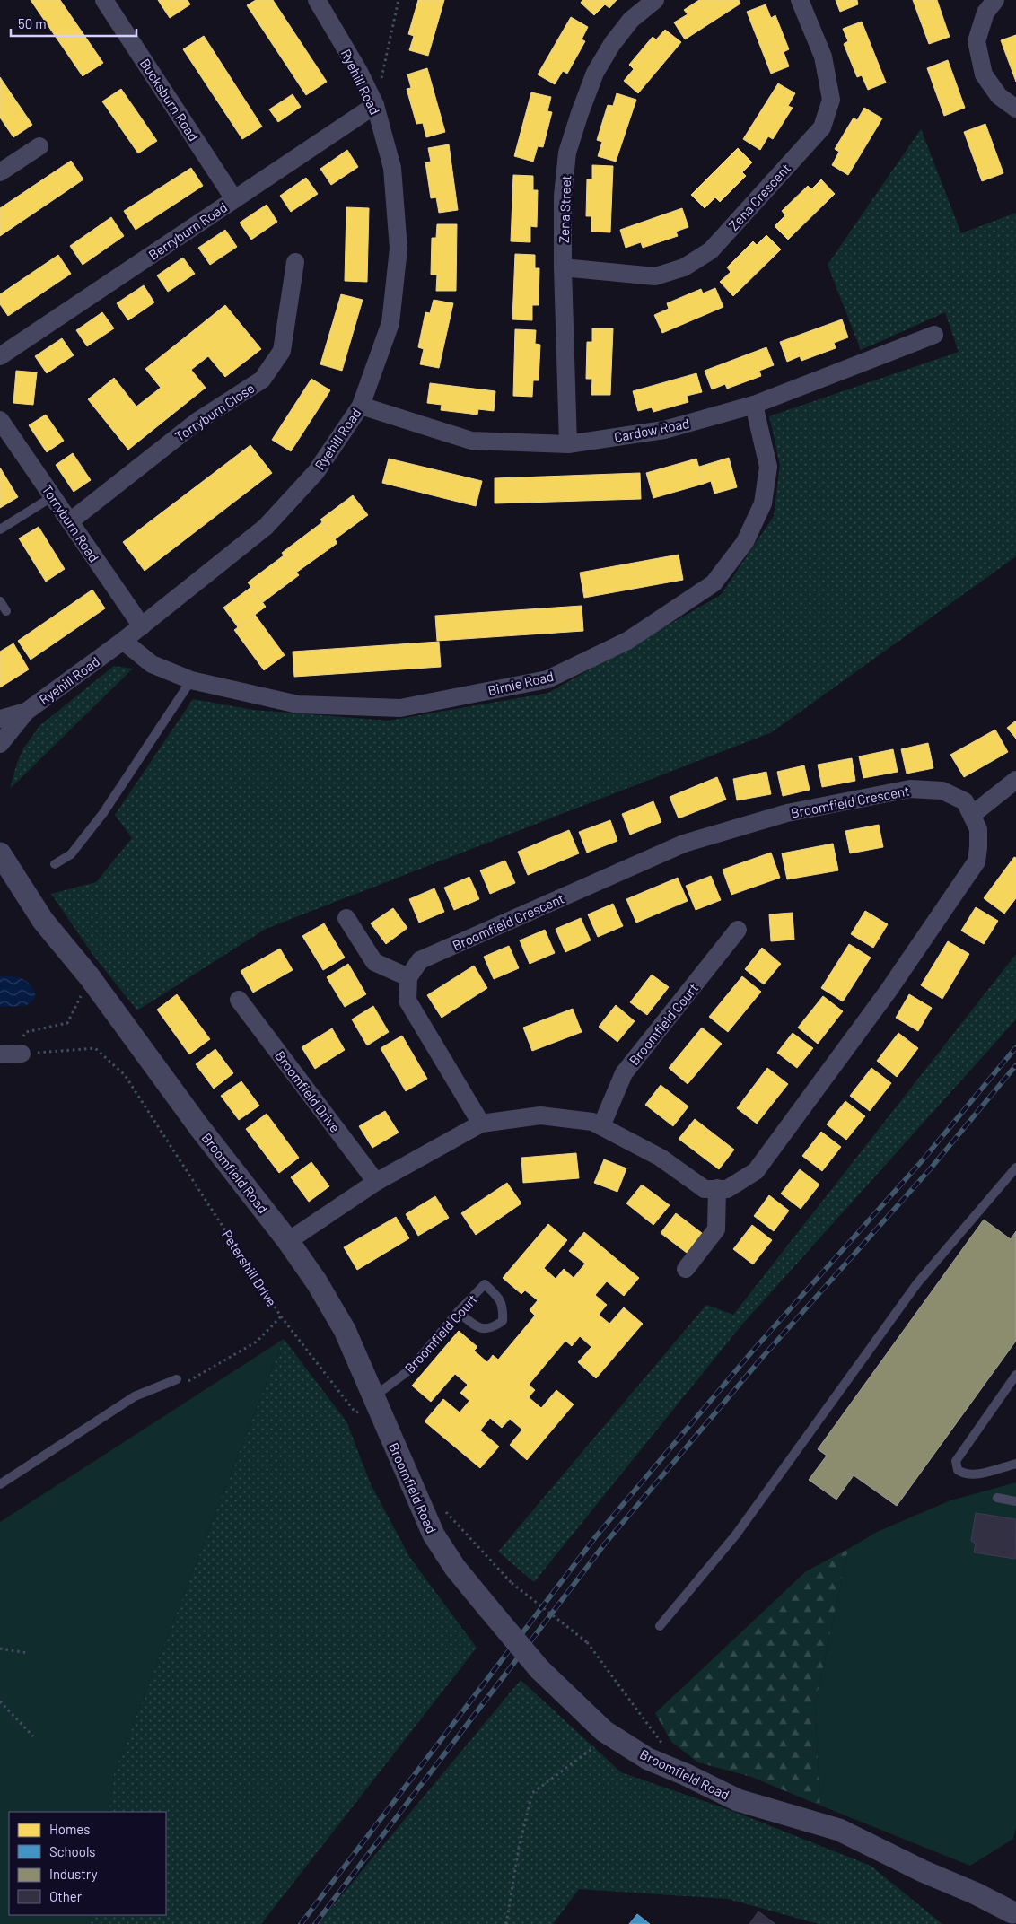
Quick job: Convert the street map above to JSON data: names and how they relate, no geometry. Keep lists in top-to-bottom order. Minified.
{"streets":{"street":["Ryehill Road","Bucksburn Road","Zena Crescent","Zena Street","Berryburn Road","Torryburn Close","Cardow Road","Torryburn Road","Birnie Road","Broomfield Crescent","Broomfield Court","Broomfield Drive","Broomfield Road"],"path":["Petershill Drive"]},"crossings":[["Ryehill Road","Berryburn Road"],["Ryehill Road","Cardow Road"],["Ryehill Road","Torryburn Road"],["Ryehill Road","Birnie Road"],["Bucksburn Road","Berryburn Road"],["Zena Crescent","Zena Street"],["Zena Street","Cardow Road"],["Torryburn Close","Torryburn Road"],["Cardow Road","Birnie Road"],["Broomfield Crescent","Broomfield Court"],["Broomfield Crescent","Broomfield Drive"],["Broomfield Crescent","Broomfield Road"],["Broomfield Court","Broomfield Road"]],"legend":["Homes","Schools","Industry","Other"],"scale_bar":"50 m"}
